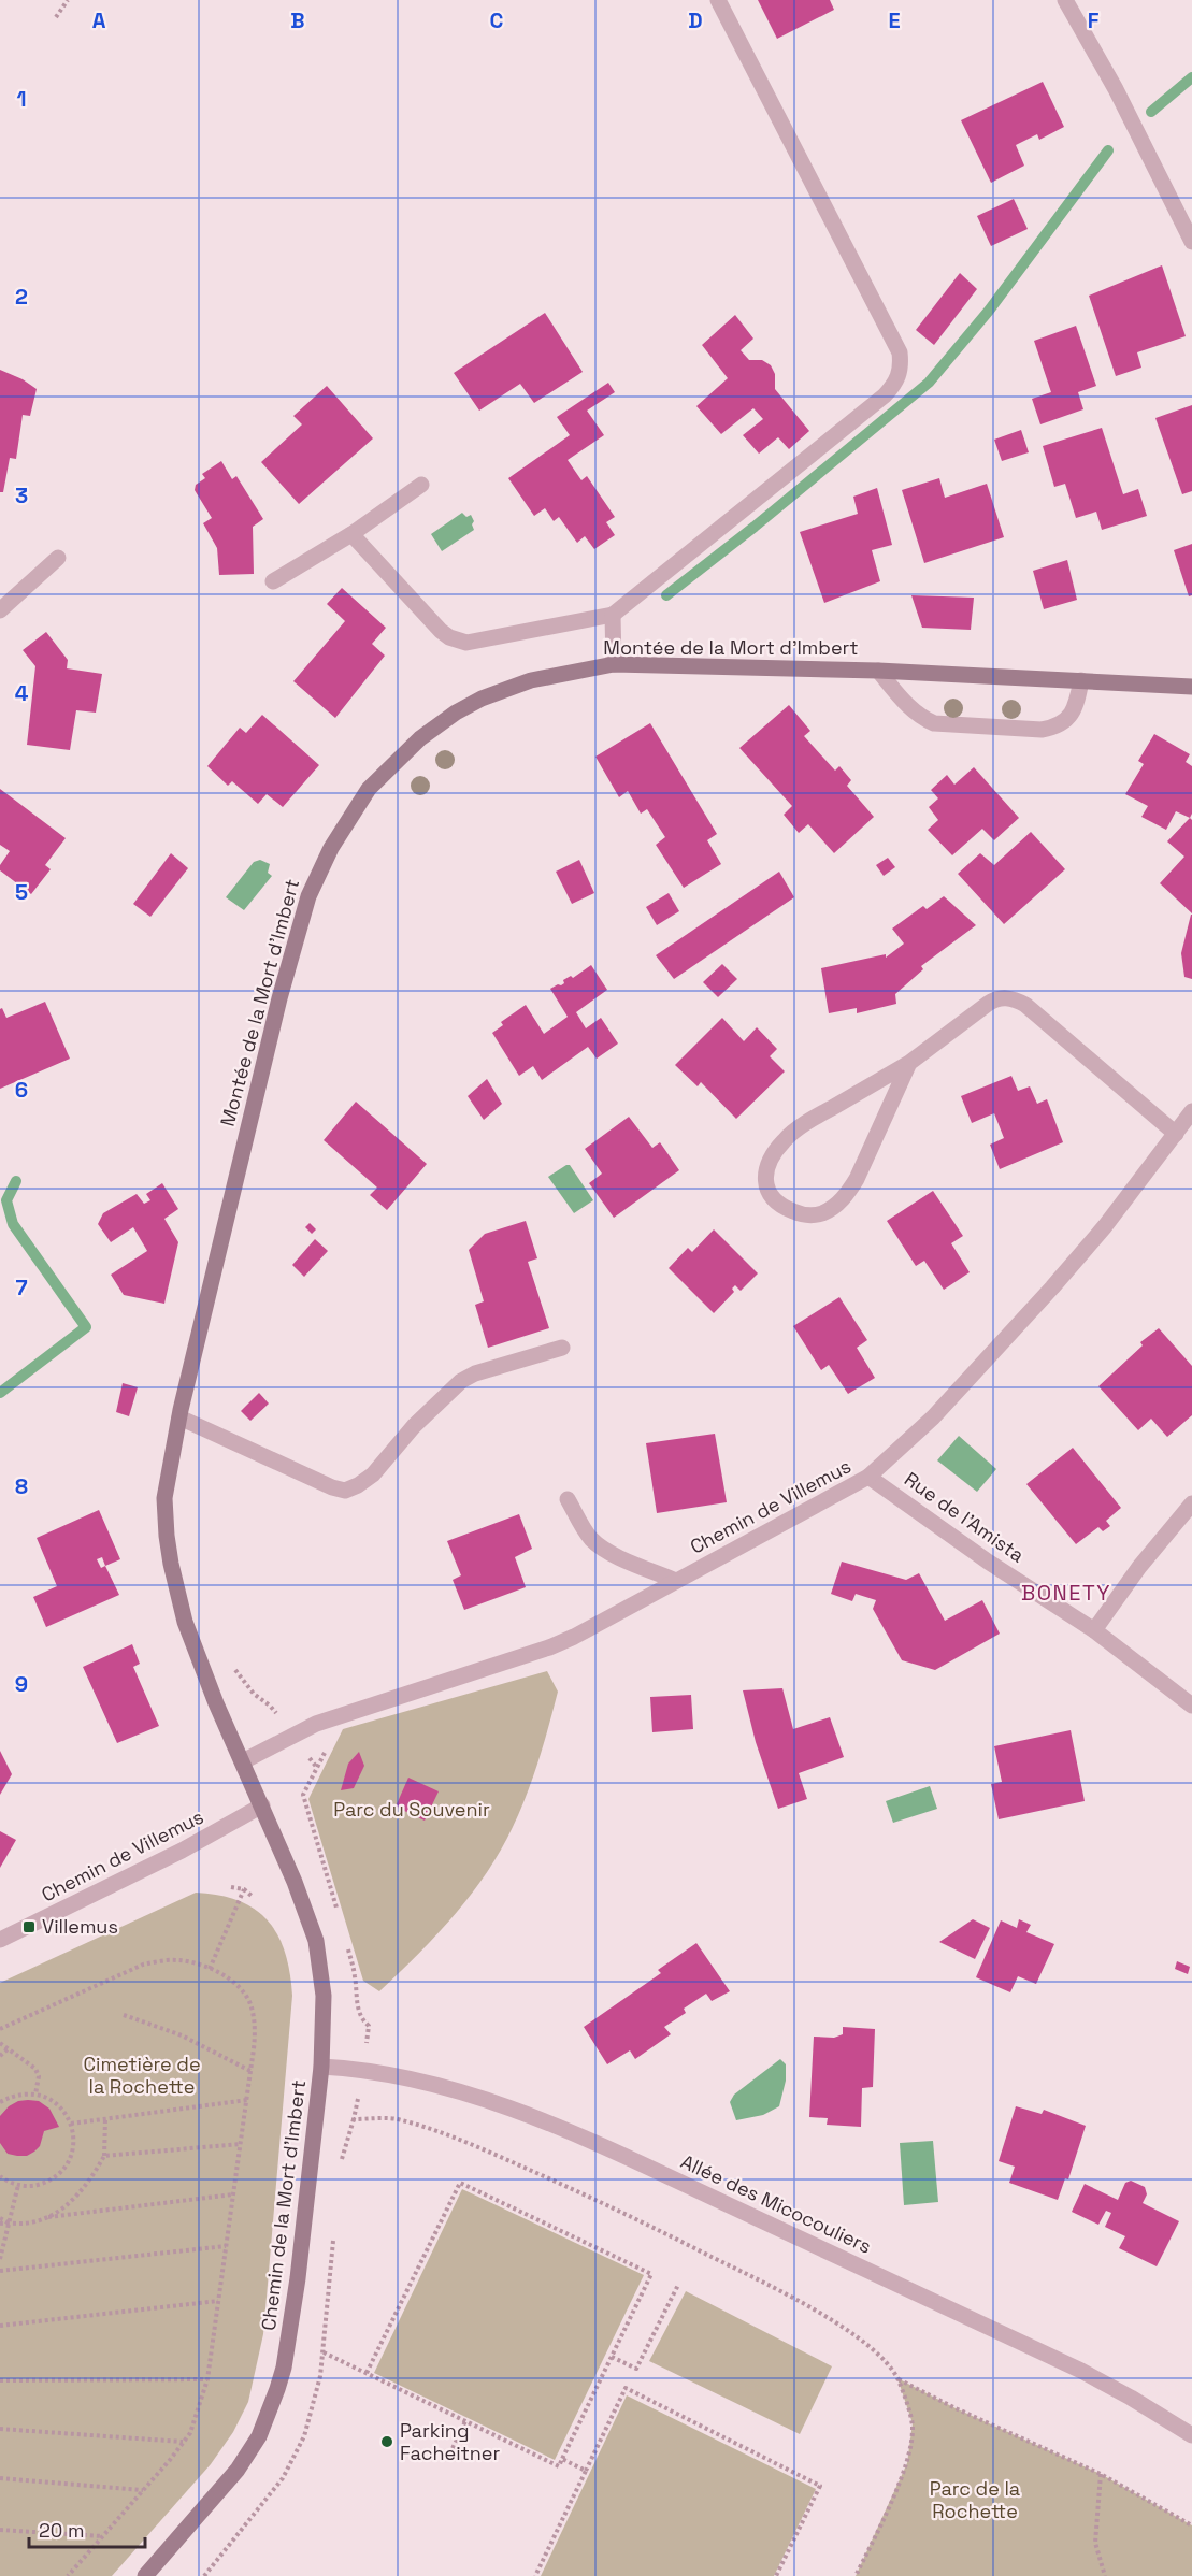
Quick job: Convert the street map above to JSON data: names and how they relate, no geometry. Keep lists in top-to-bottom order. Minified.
{"streets":{"street":["Montée de la Mort d'Imbert","Chemin de Villemus","Rue de l'Amista","Allée des Micocouliers","Chemin de la Mort d'Imbert"]},"crossings":[["Montée de la Mort d'Imbert","Chemin de Villemus"],["Montée de la Mort d'Imbert","Chemin de la Mort d'Imbert"],["Chemin de Villemus","Rue de l'Amista"],["Chemin de Villemus","Chemin de la Mort d'Imbert"],["Allée des Micocouliers","Chemin de la Mort d'Imbert"]],"districts":["BONETY"],"parks":["Parc du Souvenir","Cimetière de la Rochette","Parc de la Rochette"],"places":{"transit":["Villemus"],"other":["Parking Facheitner"]},"scale_bar":"20 m","grid":{"columns":["A","B","C","D","E","F"],"rows":["1","2","3","4","5","6","7","8","9"]}}
